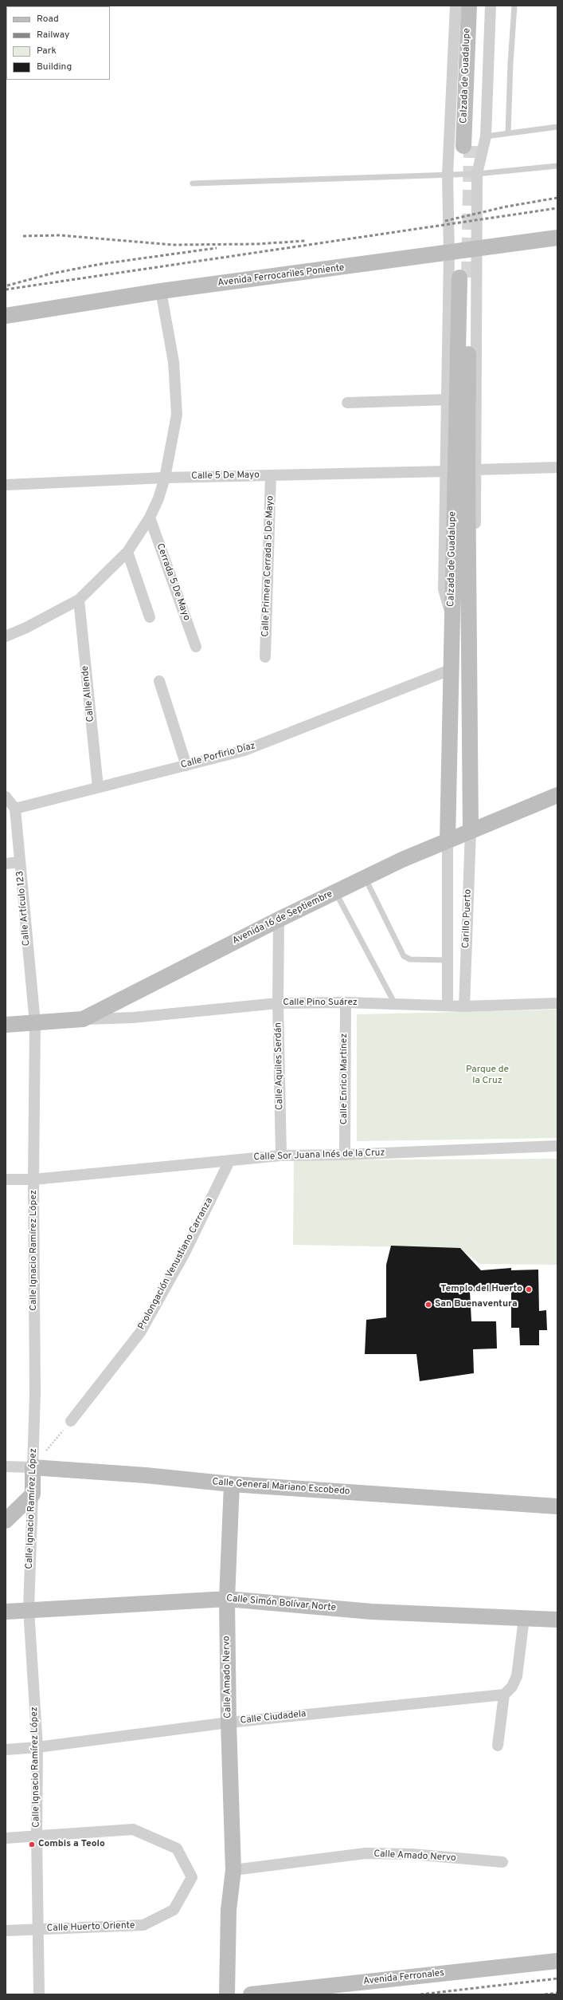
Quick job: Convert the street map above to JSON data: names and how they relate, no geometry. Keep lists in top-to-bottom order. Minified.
{"streets":{"main road":["Calzada de Guadalupe","Avenida Ferrocariles Poniente","Avenida 16 de Septiembre","Calle Ignacio Ramírez López","Calle General Mariano Escobedo","Calle Simón Bolívar Norte","Calle Amado Nervo","Avenida Ferronales"],"street":["Calle 5 De Mayo","Calle Primera Cerrada 5 De Mayo","Cerrada 5 De Mayo","Calle Allende","Calle Porfirio Díaz","Calle Artículo 123","Carillo Puerto","Calle Pino Suárez","Calle Aquiles Serdán","Calle Enrico Martínez","Calle Sor Juana Inés de la Cruz","Prolongación Venustiano Carranza","Calle Ciudadela","Calle Huerto Oriente"]},"crossings":[["Calzada de Guadalupe","Calle Porfirio Díaz"],["Calzada de Guadalupe","Avenida 16 de Septiembre"],["Calzada de Guadalupe","Carillo Puerto"],["Calle 5 De Mayo","Calle Primera Cerrada 5 De Mayo"],["Calle Allende","Calle Porfirio Díaz"],["Calle Porfirio Díaz","Calle Artículo 123"],["Calle Artículo 123","Avenida 16 de Septiembre"],["Calle Artículo 123","Calle Ignacio Ramírez López"],["Avenida 16 de Septiembre","Carillo Puerto"],["Avenida 16 de Septiembre","Calle Pino Suárez"],["Avenida 16 de Septiembre","Calle Aquiles Serdán"],["Avenida 16 de Septiembre","Calle Ignacio Ramírez López"],["Carillo Puerto","Calle Pino Suárez"],["Calle Pino Suárez","Calle Aquiles Serdán"],["Calle Pino Suárez","Calle Enrico Martínez"],["Calle Aquiles Serdán","Calle Sor Juana Inés de la Cruz"],["Calle Enrico Martínez","Calle Sor Juana Inés de la Cruz"],["Calle Sor Juana Inés de la Cruz","Calle Ignacio Ramírez López"],["Calle Sor Juana Inés de la Cruz","Prolongación Venustiano Carranza"],["Calle Ignacio Ramírez López","Calle General Mariano Escobedo"],["Calle Ignacio Ramírez López","Calle Simón Bolívar Norte"],["Calle Ignacio Ramírez López","Calle Ciudadela"],["Calle Ignacio Ramírez López","Calle Huerto Oriente"],["Calle General Mariano Escobedo","Calle Amado Nervo"],["Calle Simón Bolívar Norte","Calle Amado Nervo"],["Calle Amado Nervo","Calle Ciudadela"]],"parks":["Parque de la Cruz"],"places":["Templo del Huerto","San Buenaventura","Combis a Teolo"],"legend":["Road","Railway","Park","Building"]}
